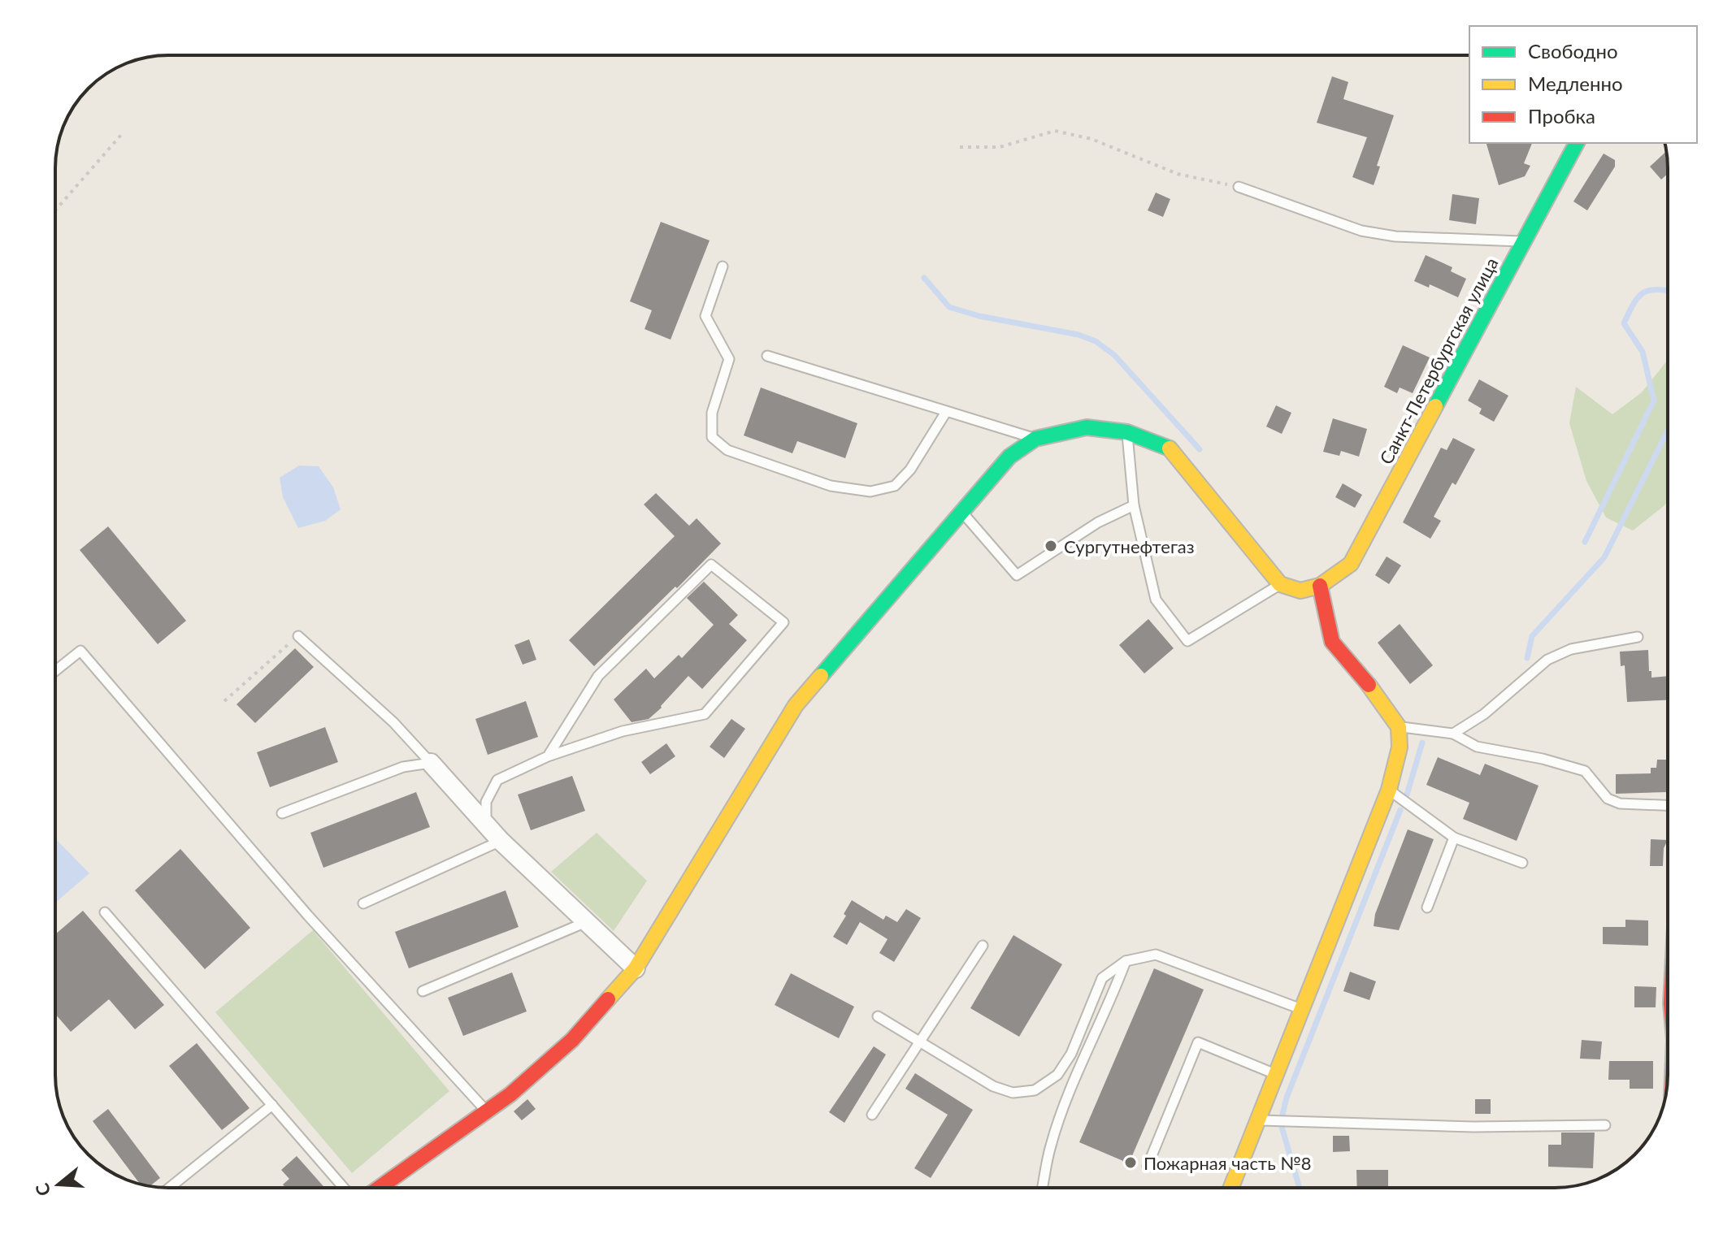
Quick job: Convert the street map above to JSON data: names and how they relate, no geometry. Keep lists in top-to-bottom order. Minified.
{"streets":{"street":["Санкт-Петербургская улица"]},"places":["Сургутнефтегаз","Пожарная часть №8"],"legend":["Свободно","Медленно","Пробка"],"north":"left"}
